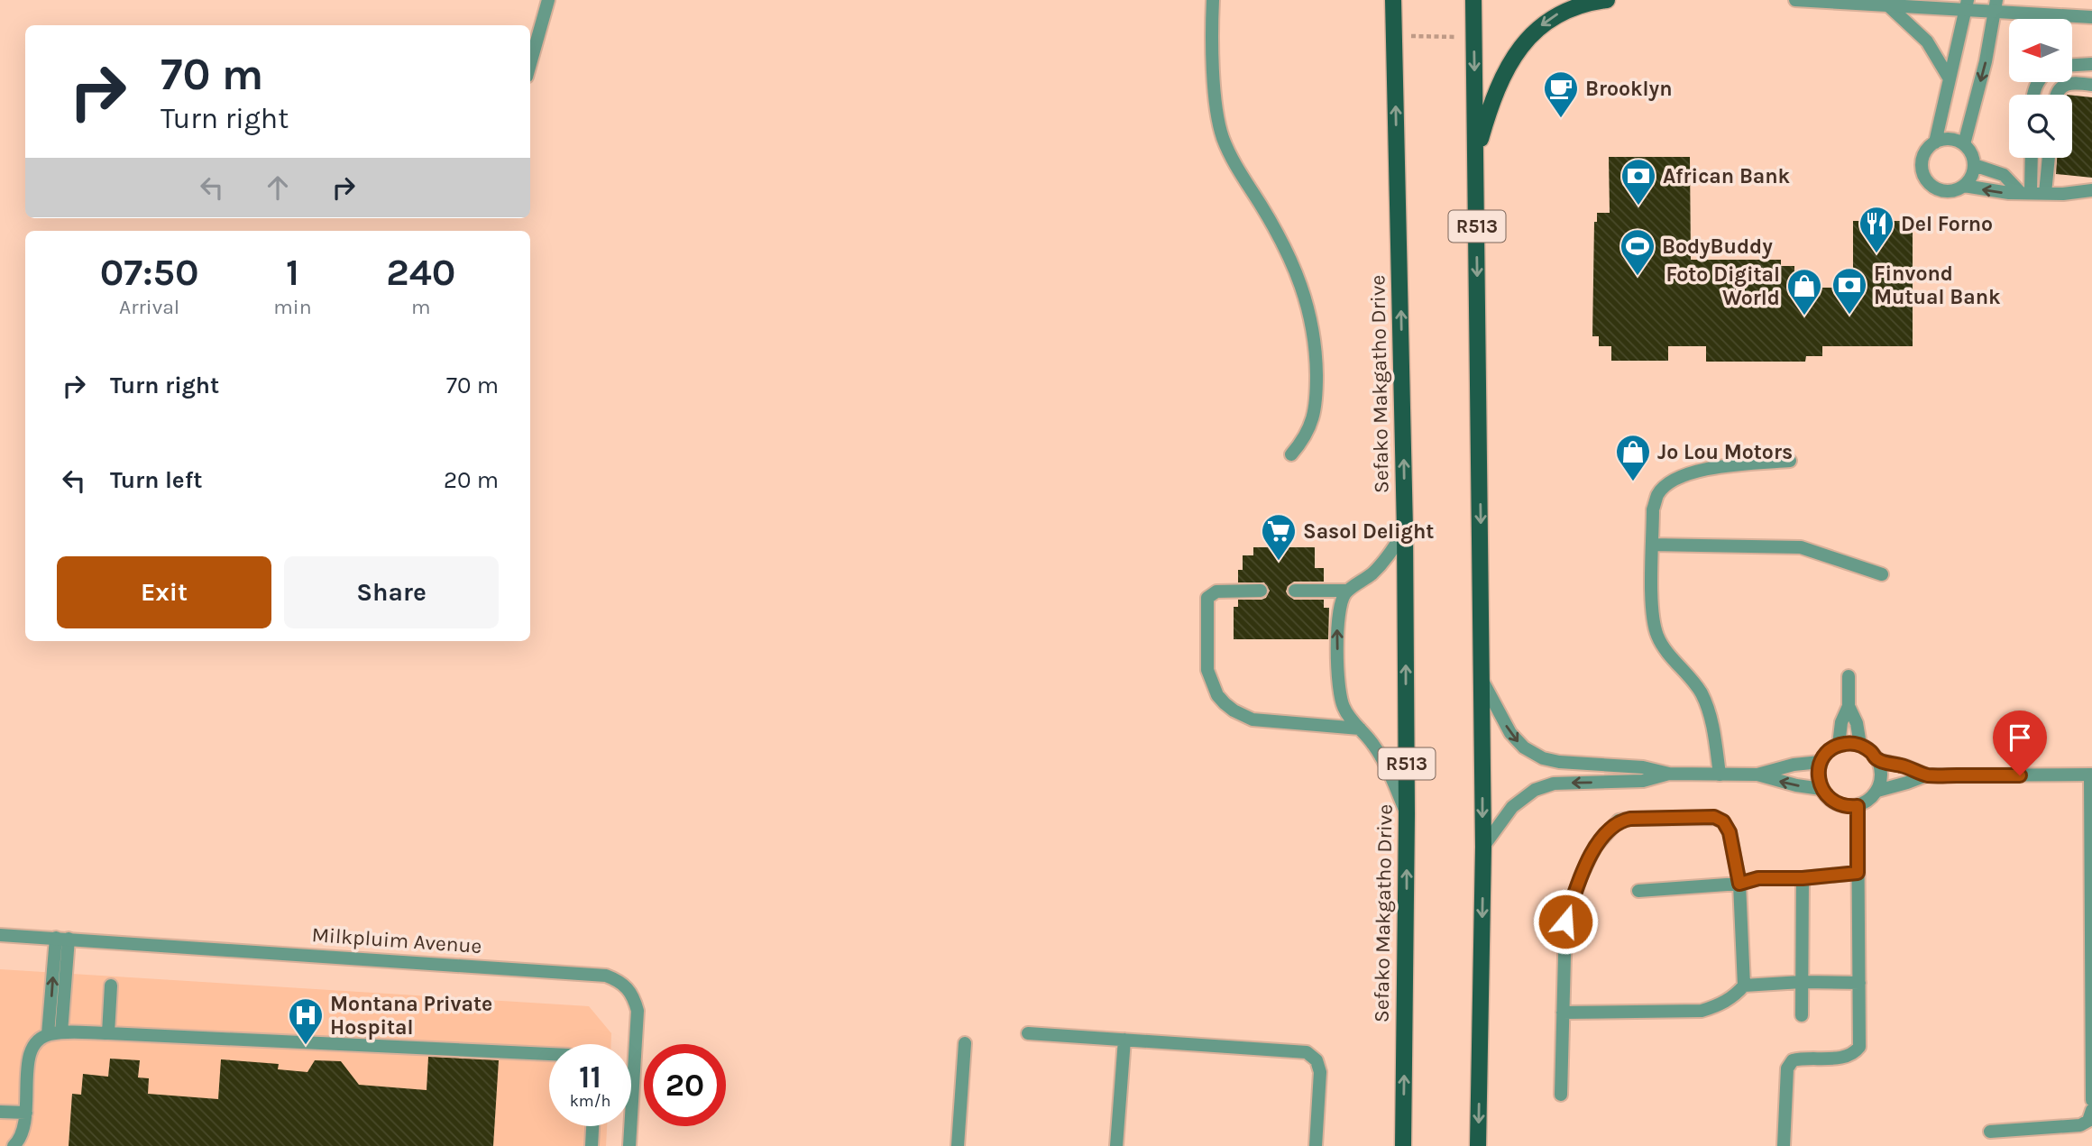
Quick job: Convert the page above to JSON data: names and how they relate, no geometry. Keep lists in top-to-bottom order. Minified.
{"streets":{"main road":["R513","Sefako Makgatho Drive"],"street":["Milkpluim Avenue"]},"places":{"cafe":["Brooklyn"],"bank":["African Bank","Finvond Mutual Bank"],"restaurant":["Del Forno"],"sports":["BodyBuddy"],"shop":["Foto Digital World","Jo Lou Motors"],"supermarket":["Sasol Delight"],"hospital":["Montana Private Hospital"]},"north":"left","page":{"turn":["70 m","Turn right"],"eta":["07:50","Arrival","1","min","240","m"],"list":[{"name":"Turn right","value":"70 m"},{"name":"Turn left","value":"20 m"}],"buttons":["Exit","Share"],"speed":"11 km/h","limit":"20"}}
